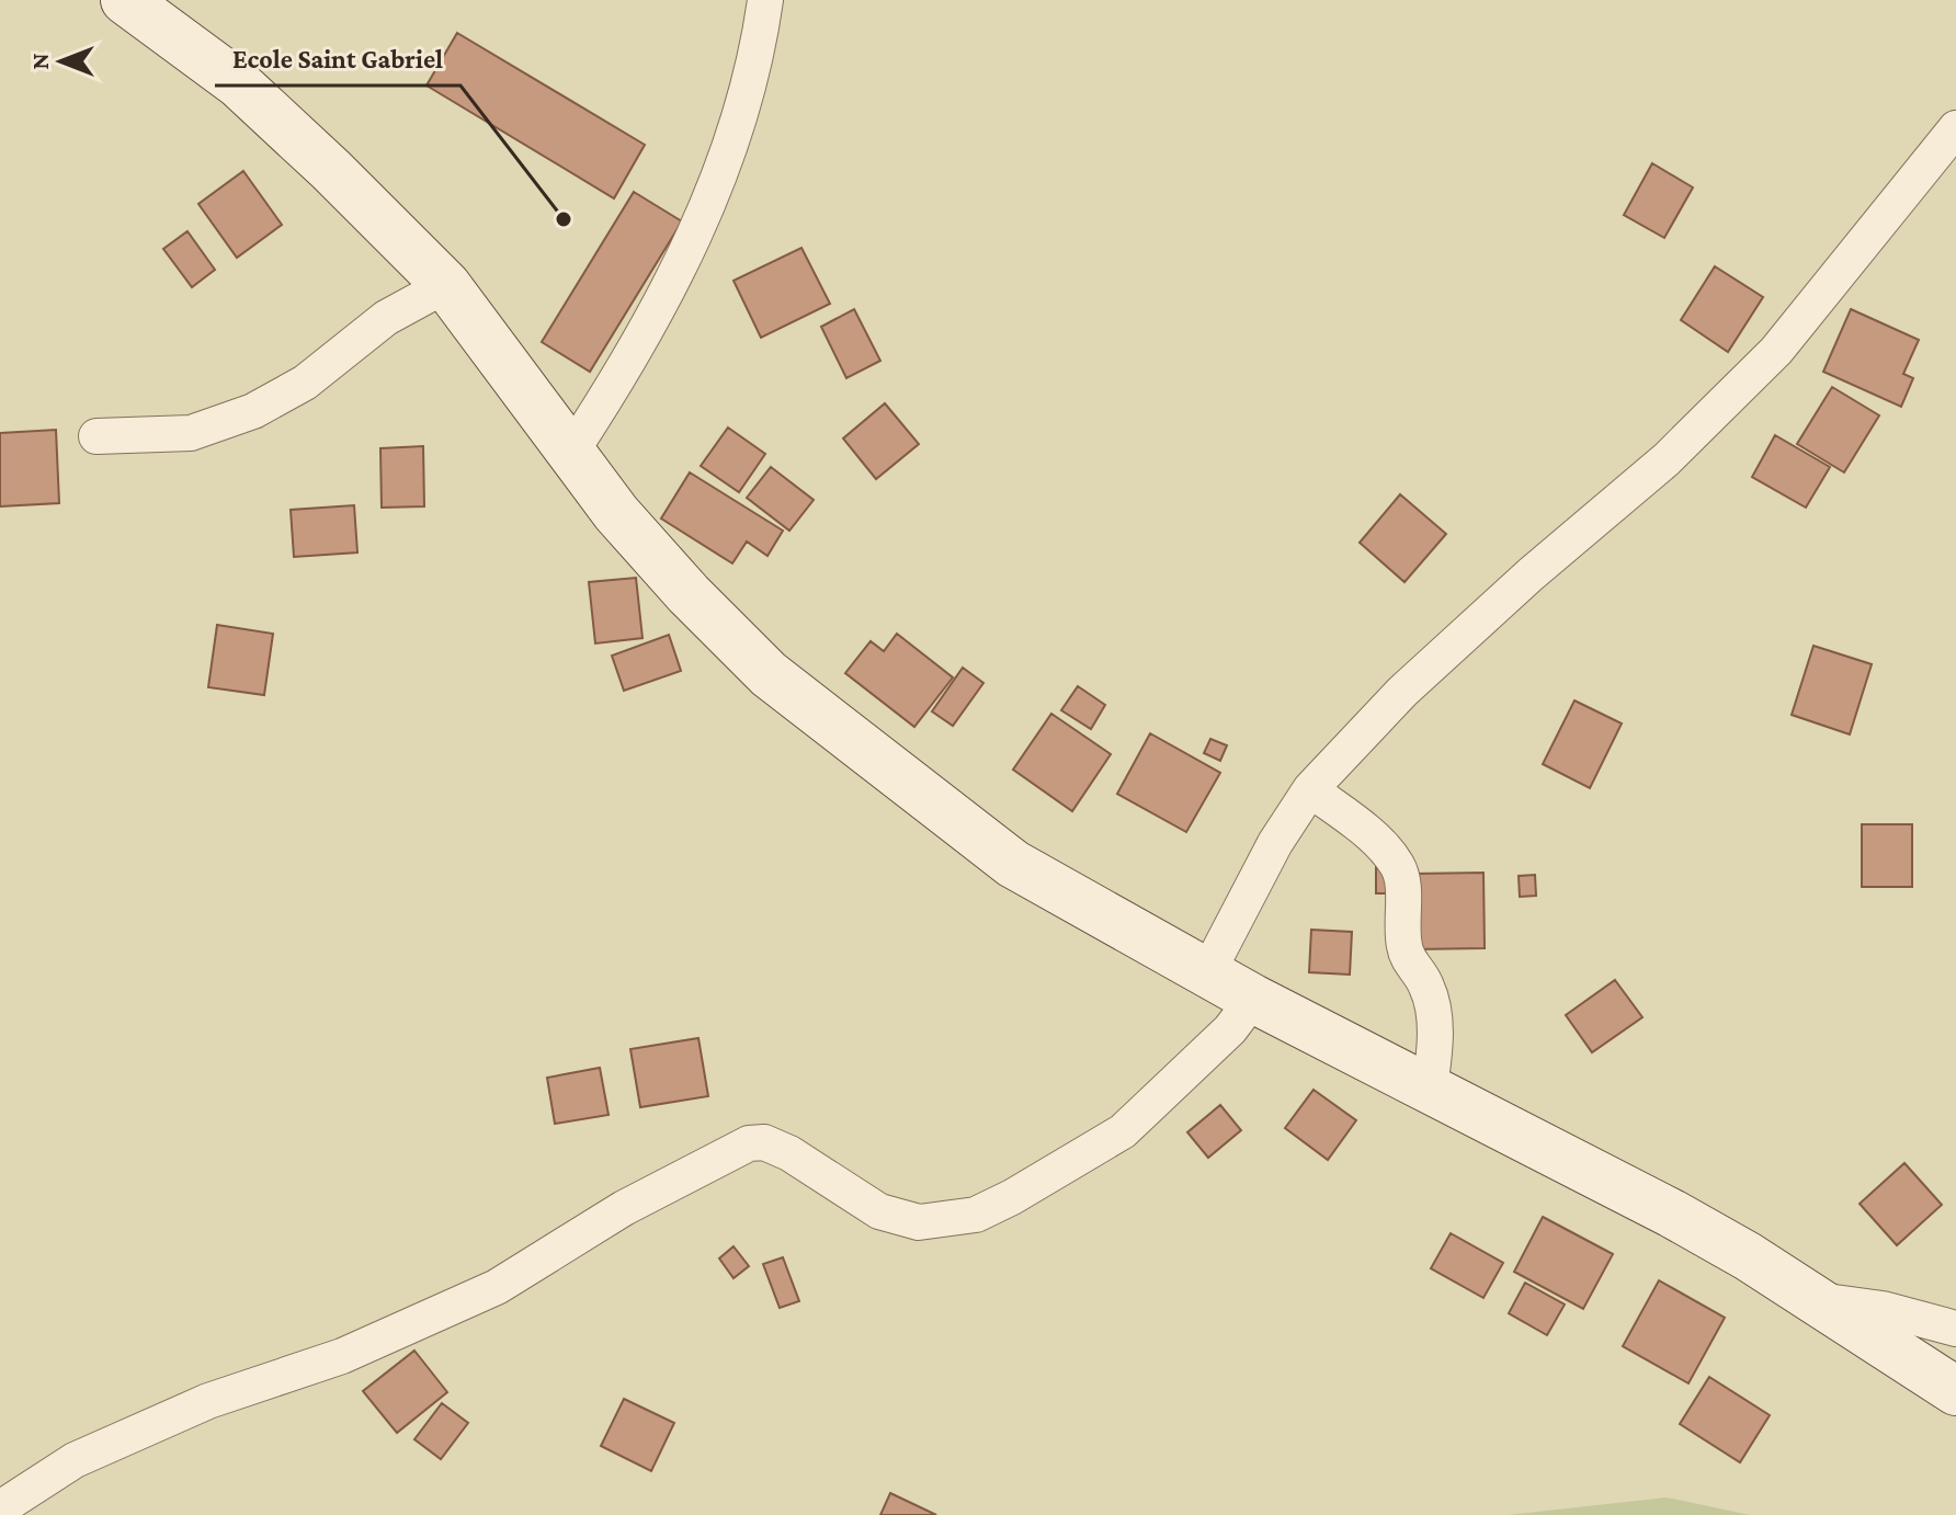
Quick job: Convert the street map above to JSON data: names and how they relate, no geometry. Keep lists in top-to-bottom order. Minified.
{"places":["Ecole Saint Gabriel"],"north":"left"}
